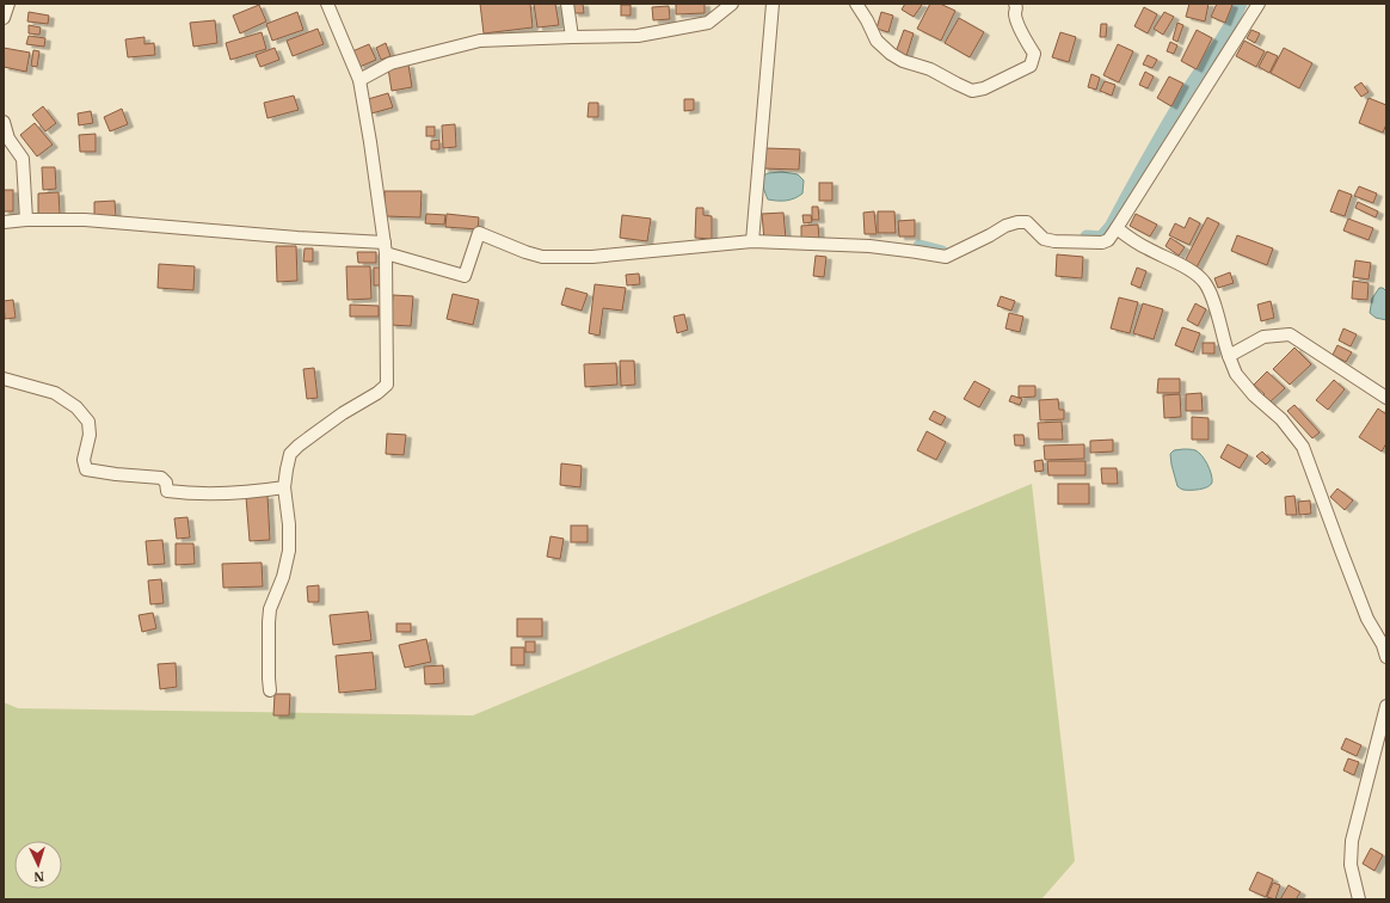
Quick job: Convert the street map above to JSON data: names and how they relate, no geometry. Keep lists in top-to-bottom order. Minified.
{"north":"bottom"}
